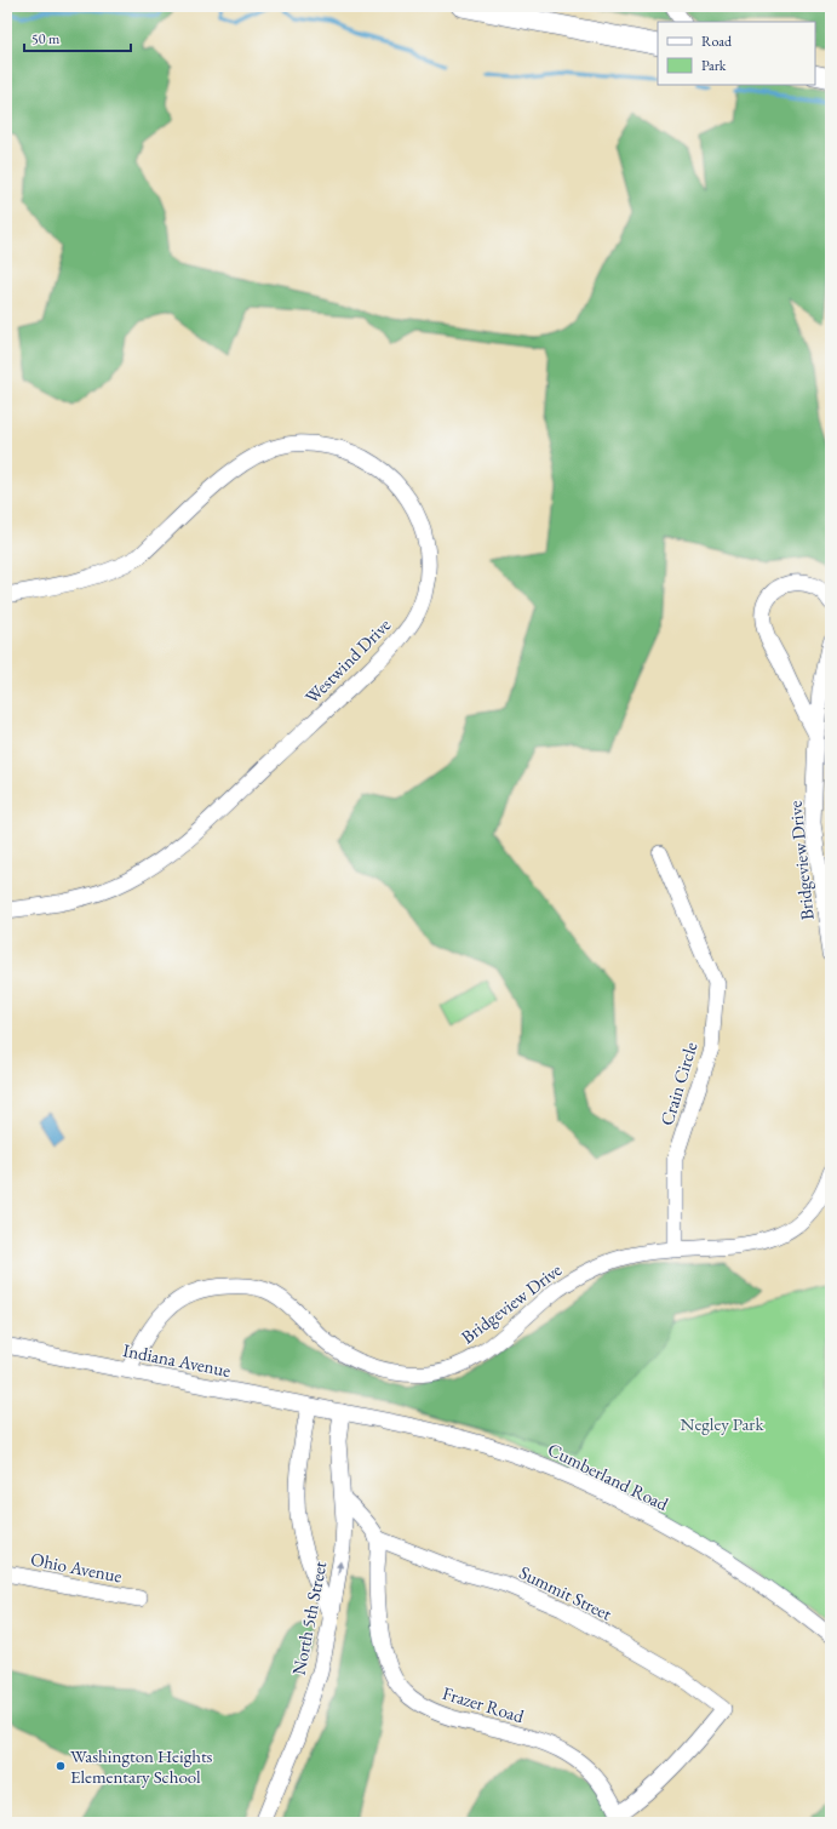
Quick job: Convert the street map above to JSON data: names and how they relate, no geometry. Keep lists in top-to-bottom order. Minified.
{"streets":{"street":["Westwind Drive","Bridgeview Drive","Crain Circle","Indiana Avenue","Cumberland Road","Ohio Avenue","Summit Street","North 5th Street","Frazer Road"]},"crossings":[["Bridgeview Drive","Crain Circle"],["Bridgeview Drive","Indiana Avenue"],["Indiana Avenue","Cumberland Road"],["Indiana Avenue","North 5th Street"],["Cumberland Road","North 5th Street"],["Summit Street","Frazer Road"]],"parks":["Negley Park"],"places":["Washington Heights Elementary School"],"legend":["Road","Park"],"scale_bar":"50 m"}
